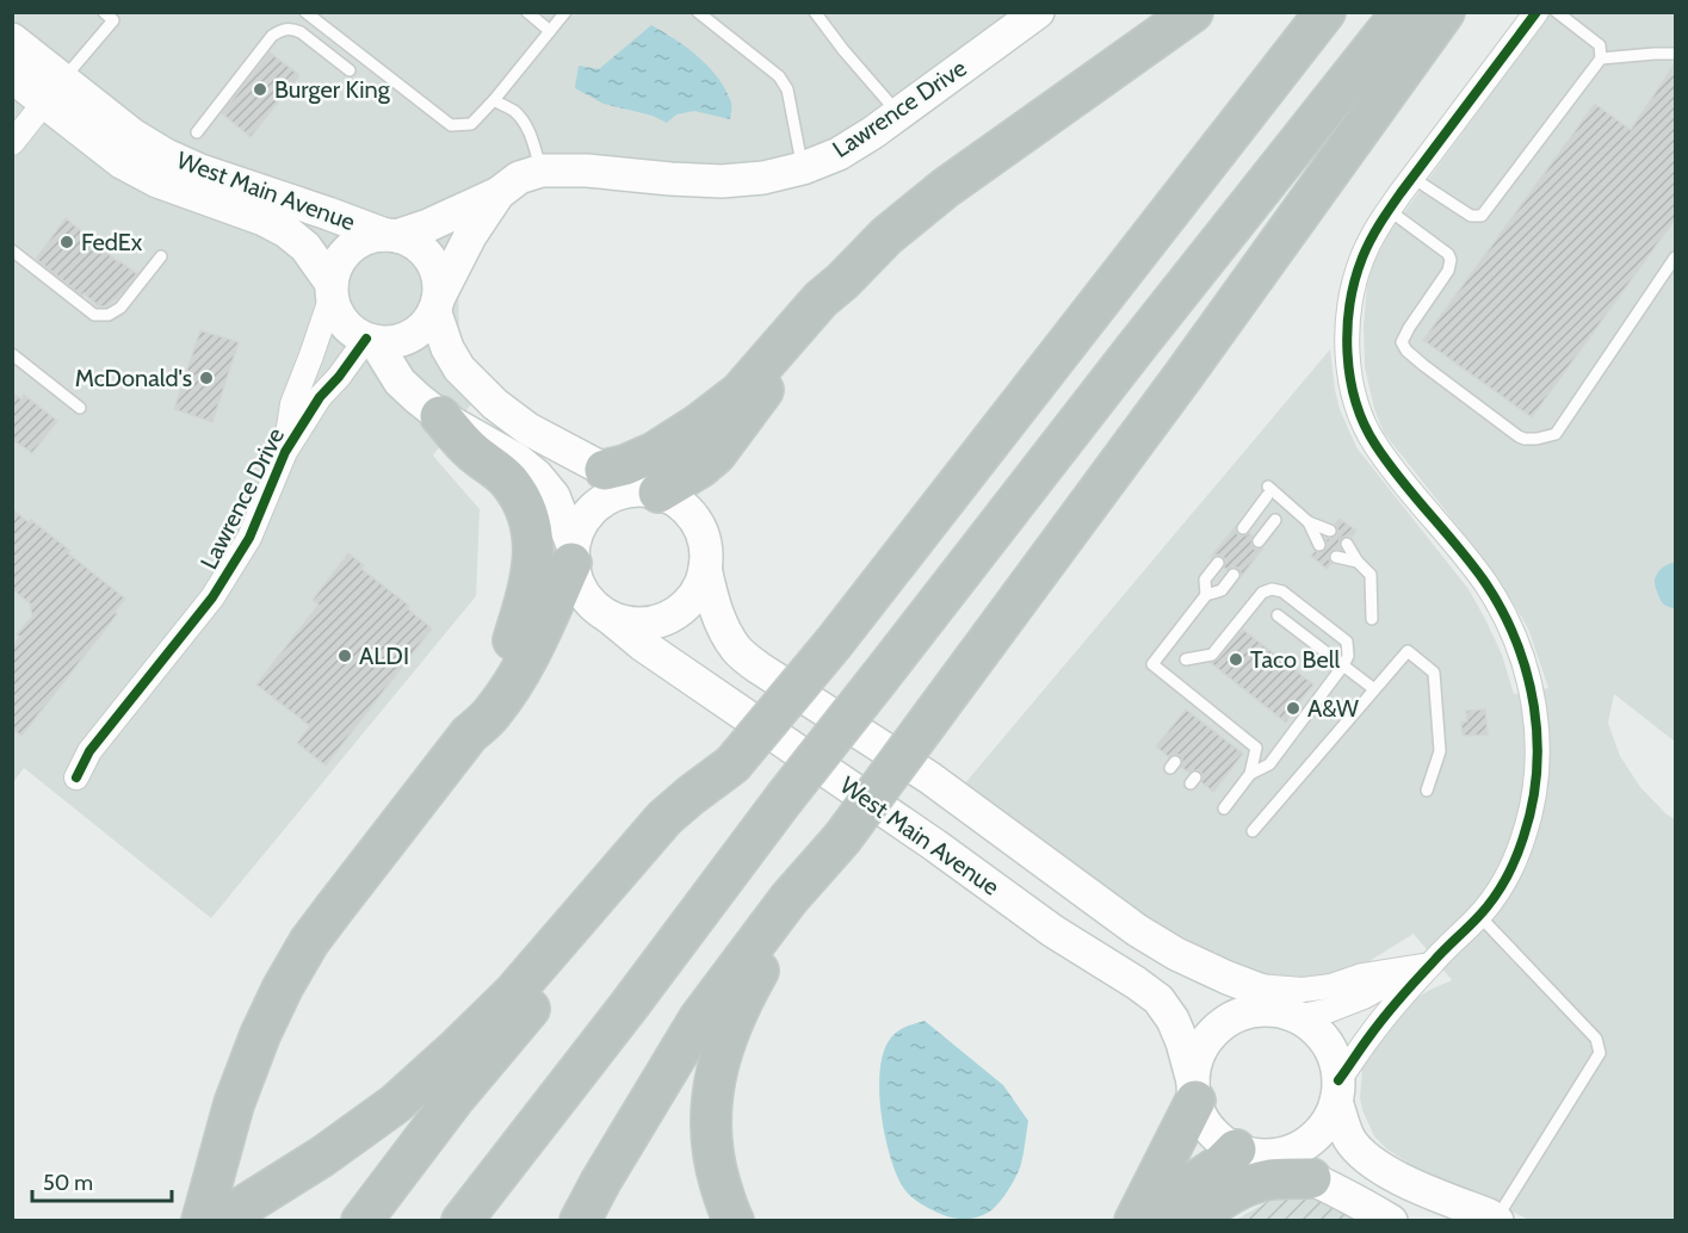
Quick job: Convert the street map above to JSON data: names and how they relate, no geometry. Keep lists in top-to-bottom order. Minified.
{"streets":{"main road":["Lawrence Drive","West Main Avenue"]},"crossings":[["Lawrence Drive","West Main Avenue"]],"places":["Burger King","FedEx","McDonald's","ALDI","Taco Bell","A&W"],"scale_bar":"50 m"}
